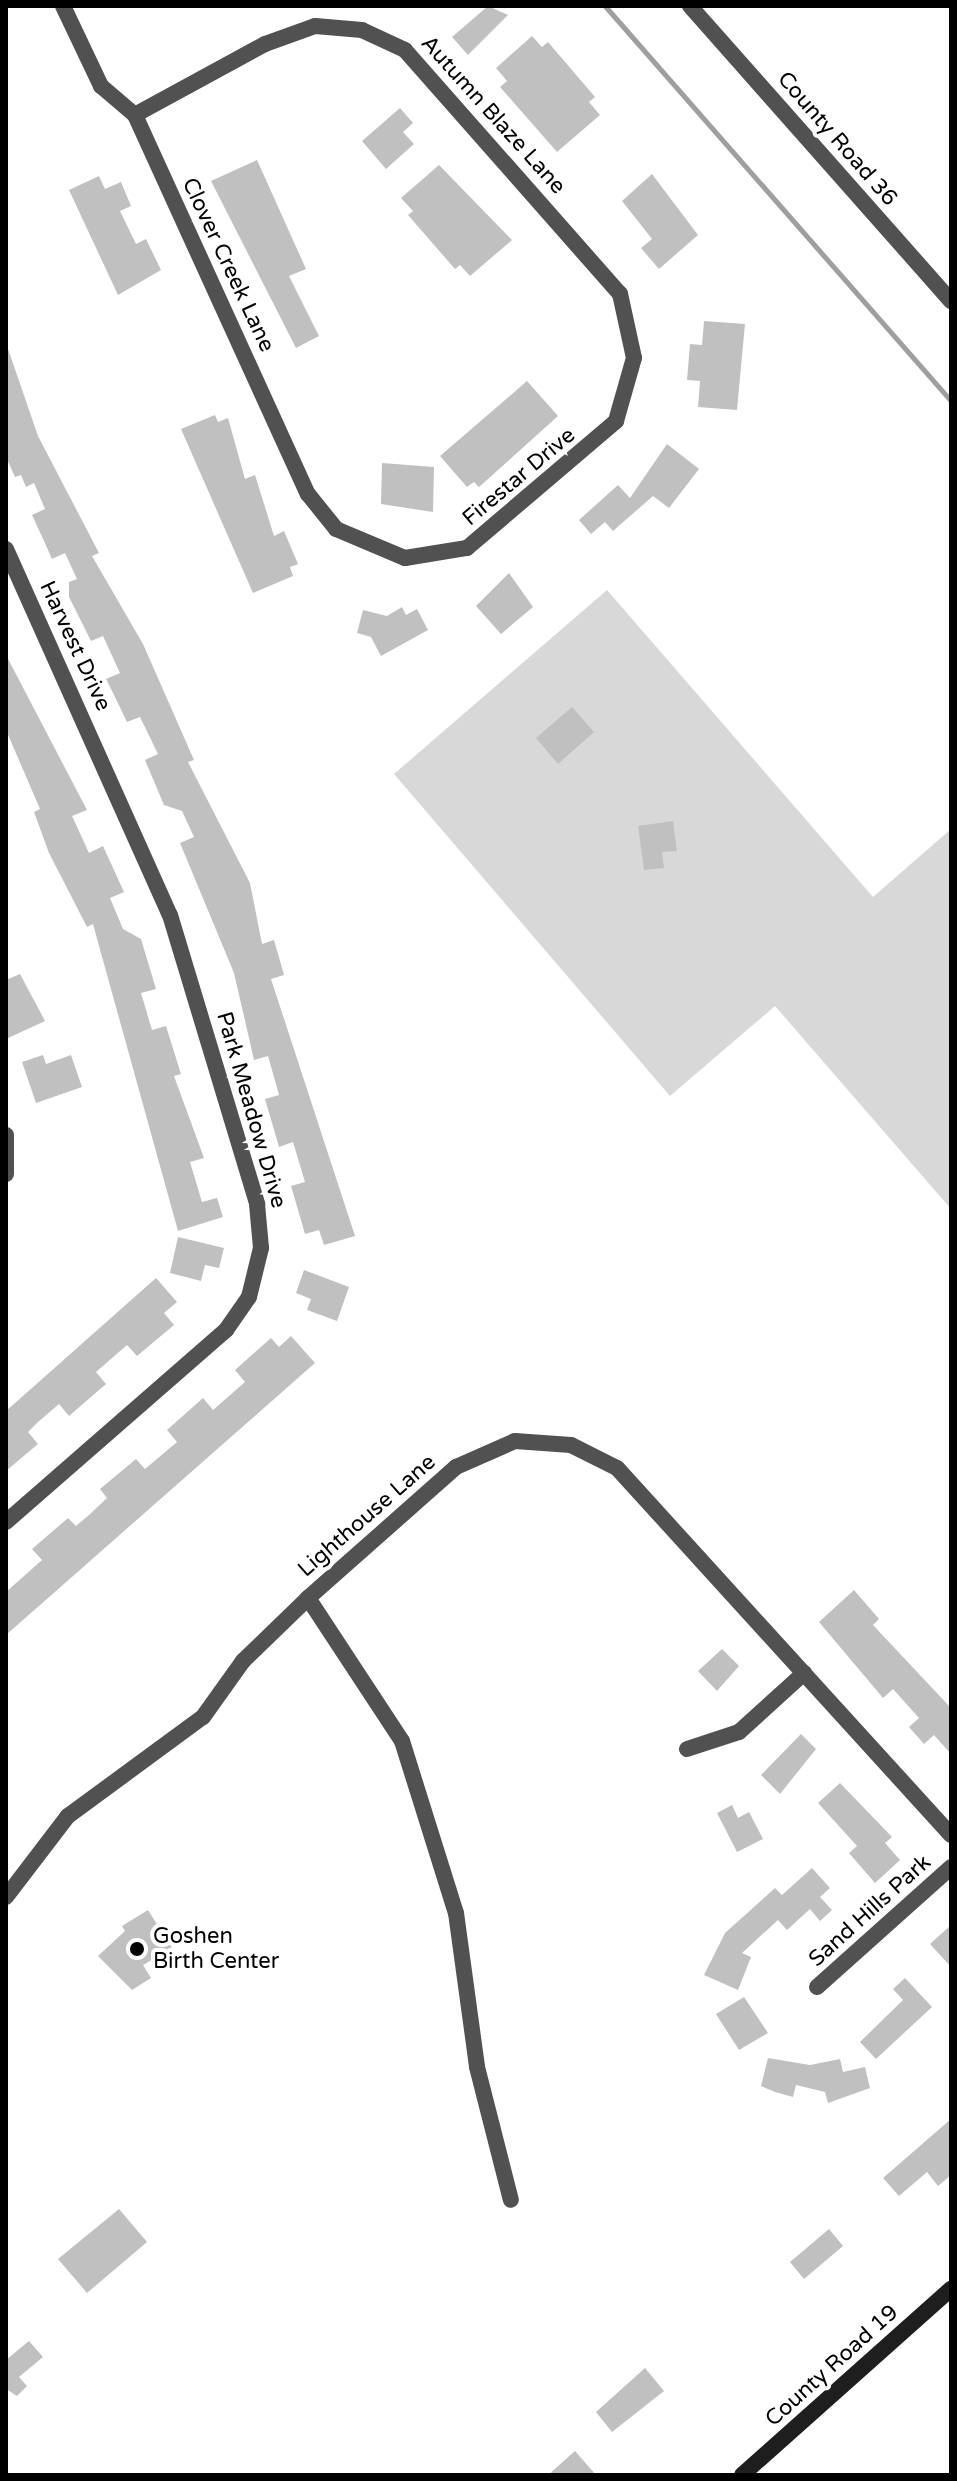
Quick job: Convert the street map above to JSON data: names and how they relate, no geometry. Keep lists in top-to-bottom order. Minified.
{"streets":{"street":["Autumn Blaze Lane","County Road 36","Clover Creek Lane","Firestar Drive","Harvest Drive","Park Meadow Drive","Lighthouse Lane","Sand Hills Park","County Road 19"]},"crossings":[["Autumn Blaze Lane","Clover Creek Lane"],["Autumn Blaze Lane","Firestar Drive"],["Clover Creek Lane","Firestar Drive"],["Harvest Drive","Park Meadow Drive"]],"places":["Goshen Birth Center"]}
